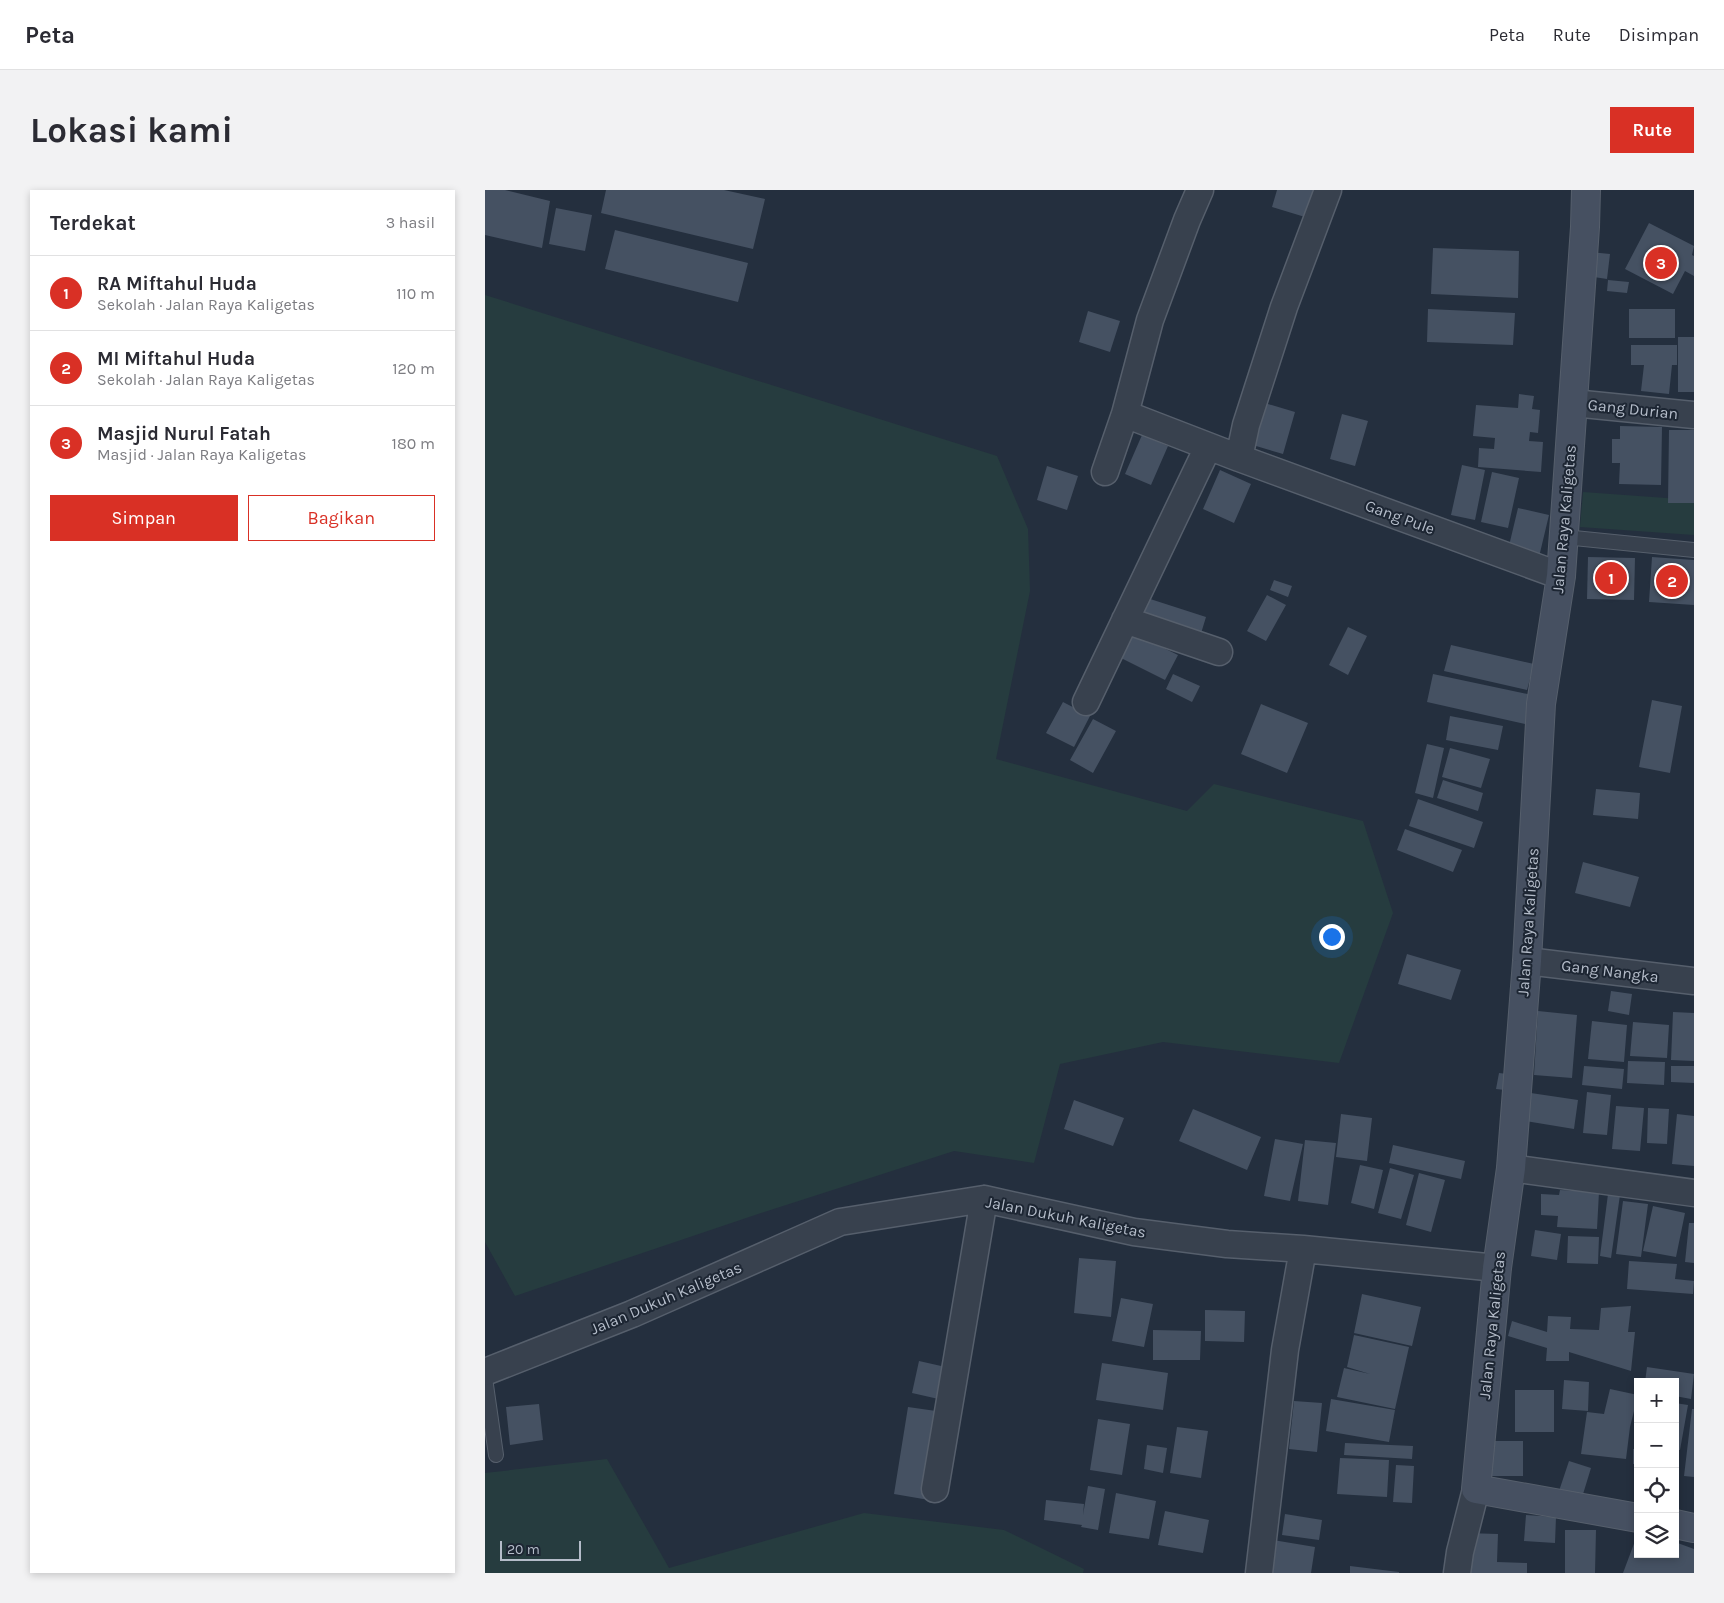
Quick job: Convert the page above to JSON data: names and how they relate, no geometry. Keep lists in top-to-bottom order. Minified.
{"streets":{"main road":["Jalan Raya Kaligetas"],"street":["Gang Durian","Gang Pule","Gang Nangka","Jalan Dukuh Kaligetas"]},"crossings":[["Gang Durian","Jalan Raya Kaligetas"],["Gang Pule","Jalan Raya Kaligetas"],["Jalan Raya Kaligetas","Gang Nangka"],["Jalan Raya Kaligetas","Jalan Dukuh Kaligetas"]],"scale_bar":"20 m","page":{"header":"Peta","nav":["Peta","Rute","Disimpan"],"buttons":["Rute",["Simpan","Bagikan"]],"title":"Lokasi kami","heading":["Terdekat","3 hasil"],"pins":["3","1","2"],"list":[{"mark":"1","name":"RA Miftahul Huda","note":"Sekolah · Jalan Raya Kaligetas","value":"110 m"},{"mark":"2","name":"MI Miftahul Huda","note":"Sekolah · Jalan Raya Kaligetas","value":"120 m"},{"mark":"3","name":"Masjid Nurul Fatah","note":"Masjid · Jalan Raya Kaligetas","value":"180 m"}],"map_buttons":["+","−"],"scale":"20 m"}}
